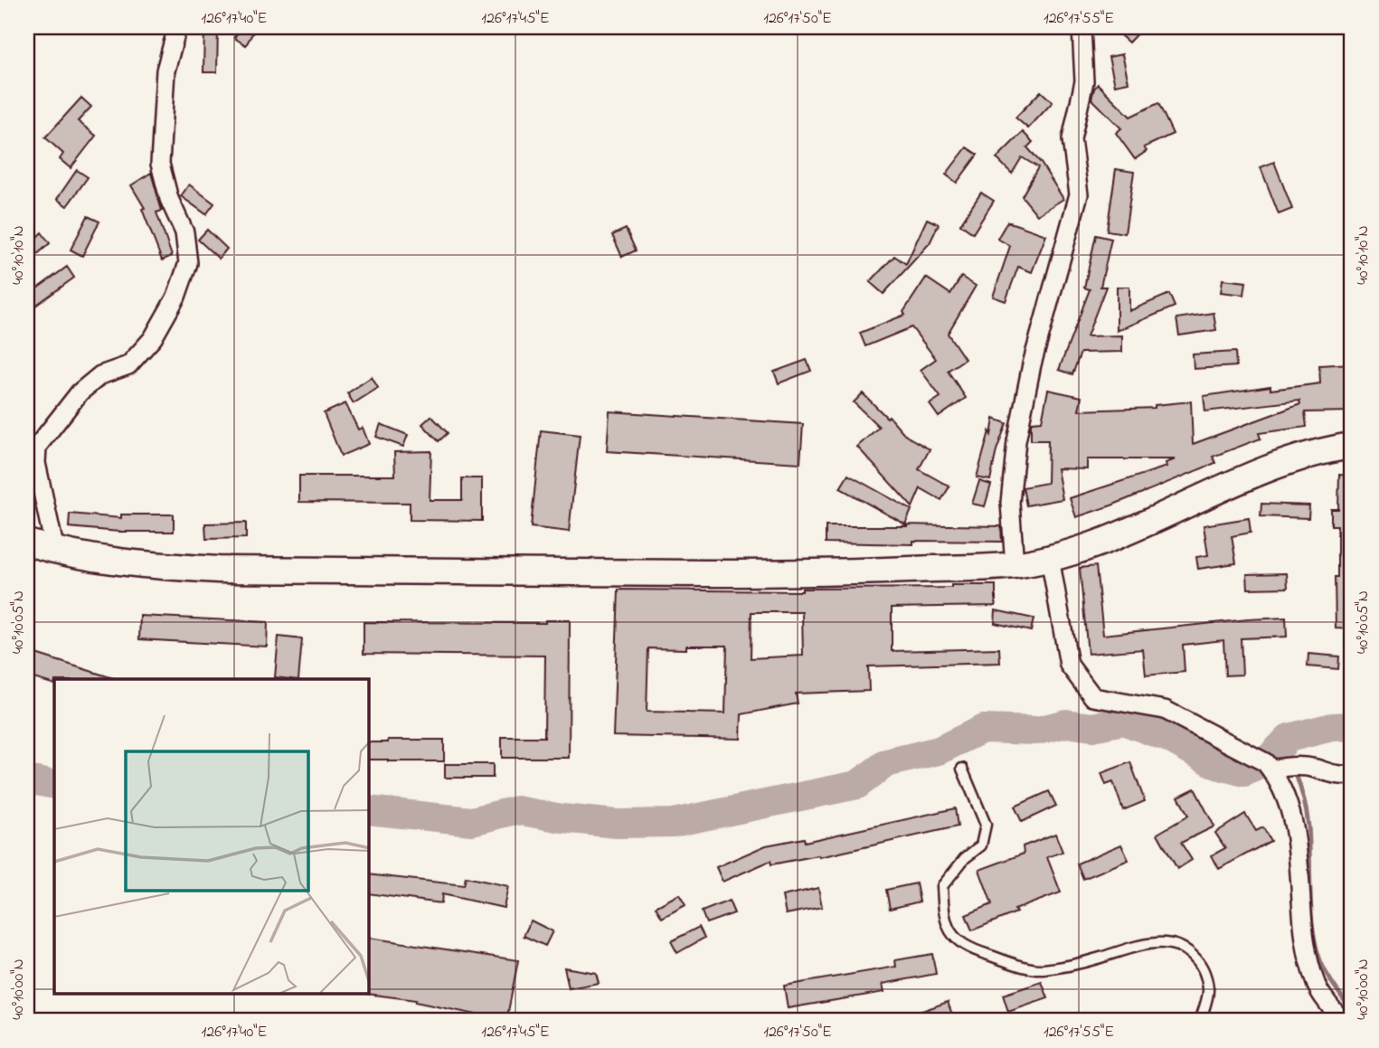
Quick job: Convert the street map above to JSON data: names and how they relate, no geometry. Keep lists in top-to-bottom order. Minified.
{"coordinates":["126°17'40\"E","126°17'45\"E","126°17'50\"E","126°17'55\"E","40°10'10\"N","40°10'05\"N","40°10'00\"N"]}
